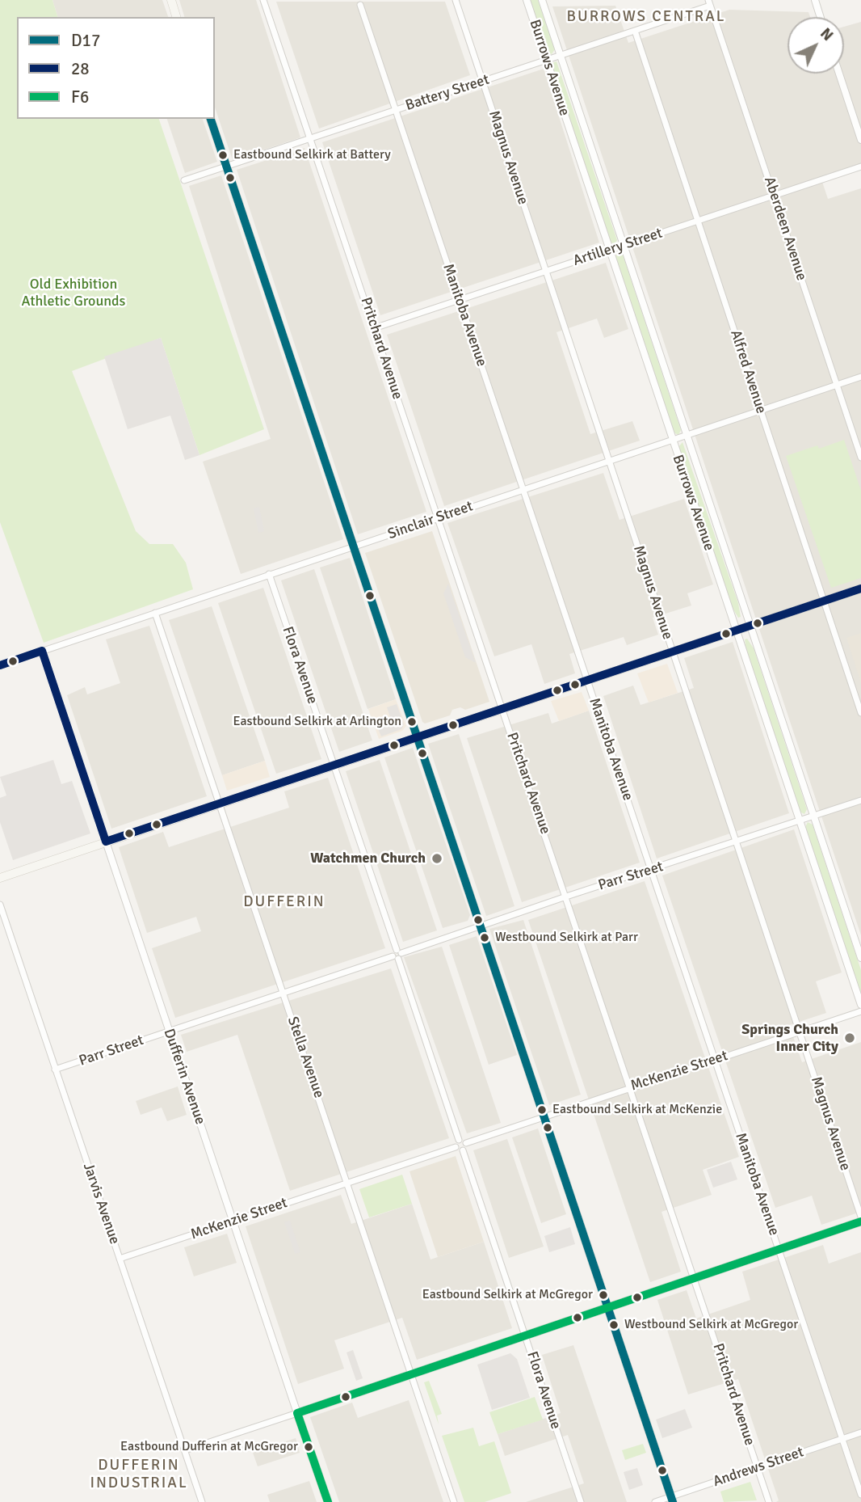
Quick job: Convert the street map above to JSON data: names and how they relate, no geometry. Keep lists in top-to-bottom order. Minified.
{"streets":{"main road":["Dufferin Avenue"],"street":["Burrows Avenue","Battery Street","Magnus Avenue","Aberdeen Avenue","Artillery Street","Manitoba Avenue","Pritchard Avenue","Alfred Avenue","Sinclair Street","Flora Avenue","Parr Street","Stella Avenue","McKenzie Street","Jarvis Avenue","Andrews Street"]},"crossings":[["Burrows Avenue","Battery Street"],["Burrows Avenue","Artillery Street"],["Burrows Avenue","Sinclair Street"],["Burrows Avenue","Parr Street"],["Battery Street","Magnus Avenue"],["Battery Street","Aberdeen Avenue"],["Battery Street","Manitoba Avenue"],["Battery Street","Pritchard Avenue"],["Battery Street","Alfred Avenue"],["Magnus Avenue","Artillery Street"],["Magnus Avenue","Sinclair Street"],["Magnus Avenue","Parr Street"],["Magnus Avenue","McKenzie Street"],["Aberdeen Avenue","Artillery Street"],["Aberdeen Avenue","Sinclair Street"],["Artillery Street","Manitoba Avenue"],["Artillery Street","Pritchard Avenue"],["Artillery Street","Alfred Avenue"],["Manitoba Avenue","Sinclair Street"],["Manitoba Avenue","Parr Street"],["Manitoba Avenue","McKenzie Street"],["Manitoba Avenue","Andrews Street"],["Pritchard Avenue","Sinclair Street"],["Pritchard Avenue","Parr Street"],["Pritchard Avenue","McKenzie Street"],["Pritchard Avenue","Andrews Street"],["Alfred Avenue","Sinclair Street"],["Sinclair Street","Flora Avenue"],["Sinclair Street","Stella Avenue"],["Sinclair Street","Dufferin Avenue"],["Flora Avenue","Parr Street"],["Parr Street","Stella Avenue"],["Parr Street","Dufferin Avenue"],["Parr Street","Jarvis Avenue"],["Stella Avenue","McKenzie Street"],["McKenzie Street","Dufferin Avenue"],["McKenzie Street","Jarvis Avenue"]],"districts":["BURROWS CENTRAL","DUFFERIN","DUFFERIN INDUSTRIAL"],"parks":["Old Exhibition Athletic Grounds"],"places":["Eastbound Selkirk at Battery","Eastbound Selkirk at Arlington","Watchmen Church","Westbound Selkirk at Parr","Springs Church Inner City","Eastbound Selkirk at McKenzie","Eastbound Selkirk at McGregor","Westbound Selkirk at McGregor","Eastbound Dufferin at McGregor"],"lines":["transit line D17","transit line 28","transit line F6"],"legend":["D17","28","F6"],"north":"top right"}
